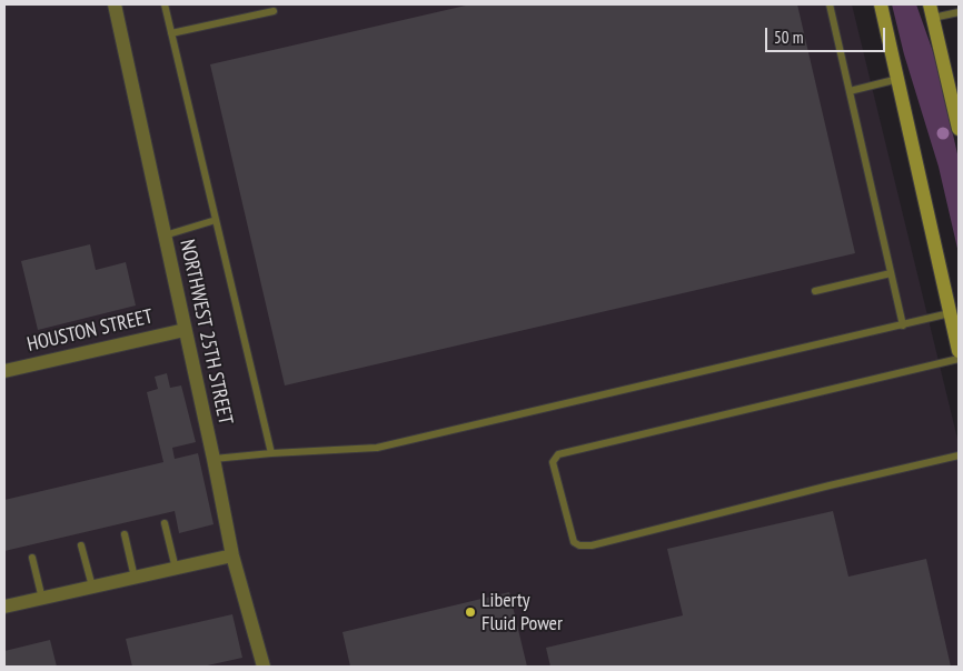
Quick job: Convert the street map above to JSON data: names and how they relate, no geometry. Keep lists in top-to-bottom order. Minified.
{"streets":{"street":["HOUSTON STREET","NORTHWEST 25TH STREET"]},"crossings":[["HOUSTON STREET","NORTHWEST 25TH STREET"]],"places":["Liberty Fluid Power"],"scale_bar":"50 m"}
